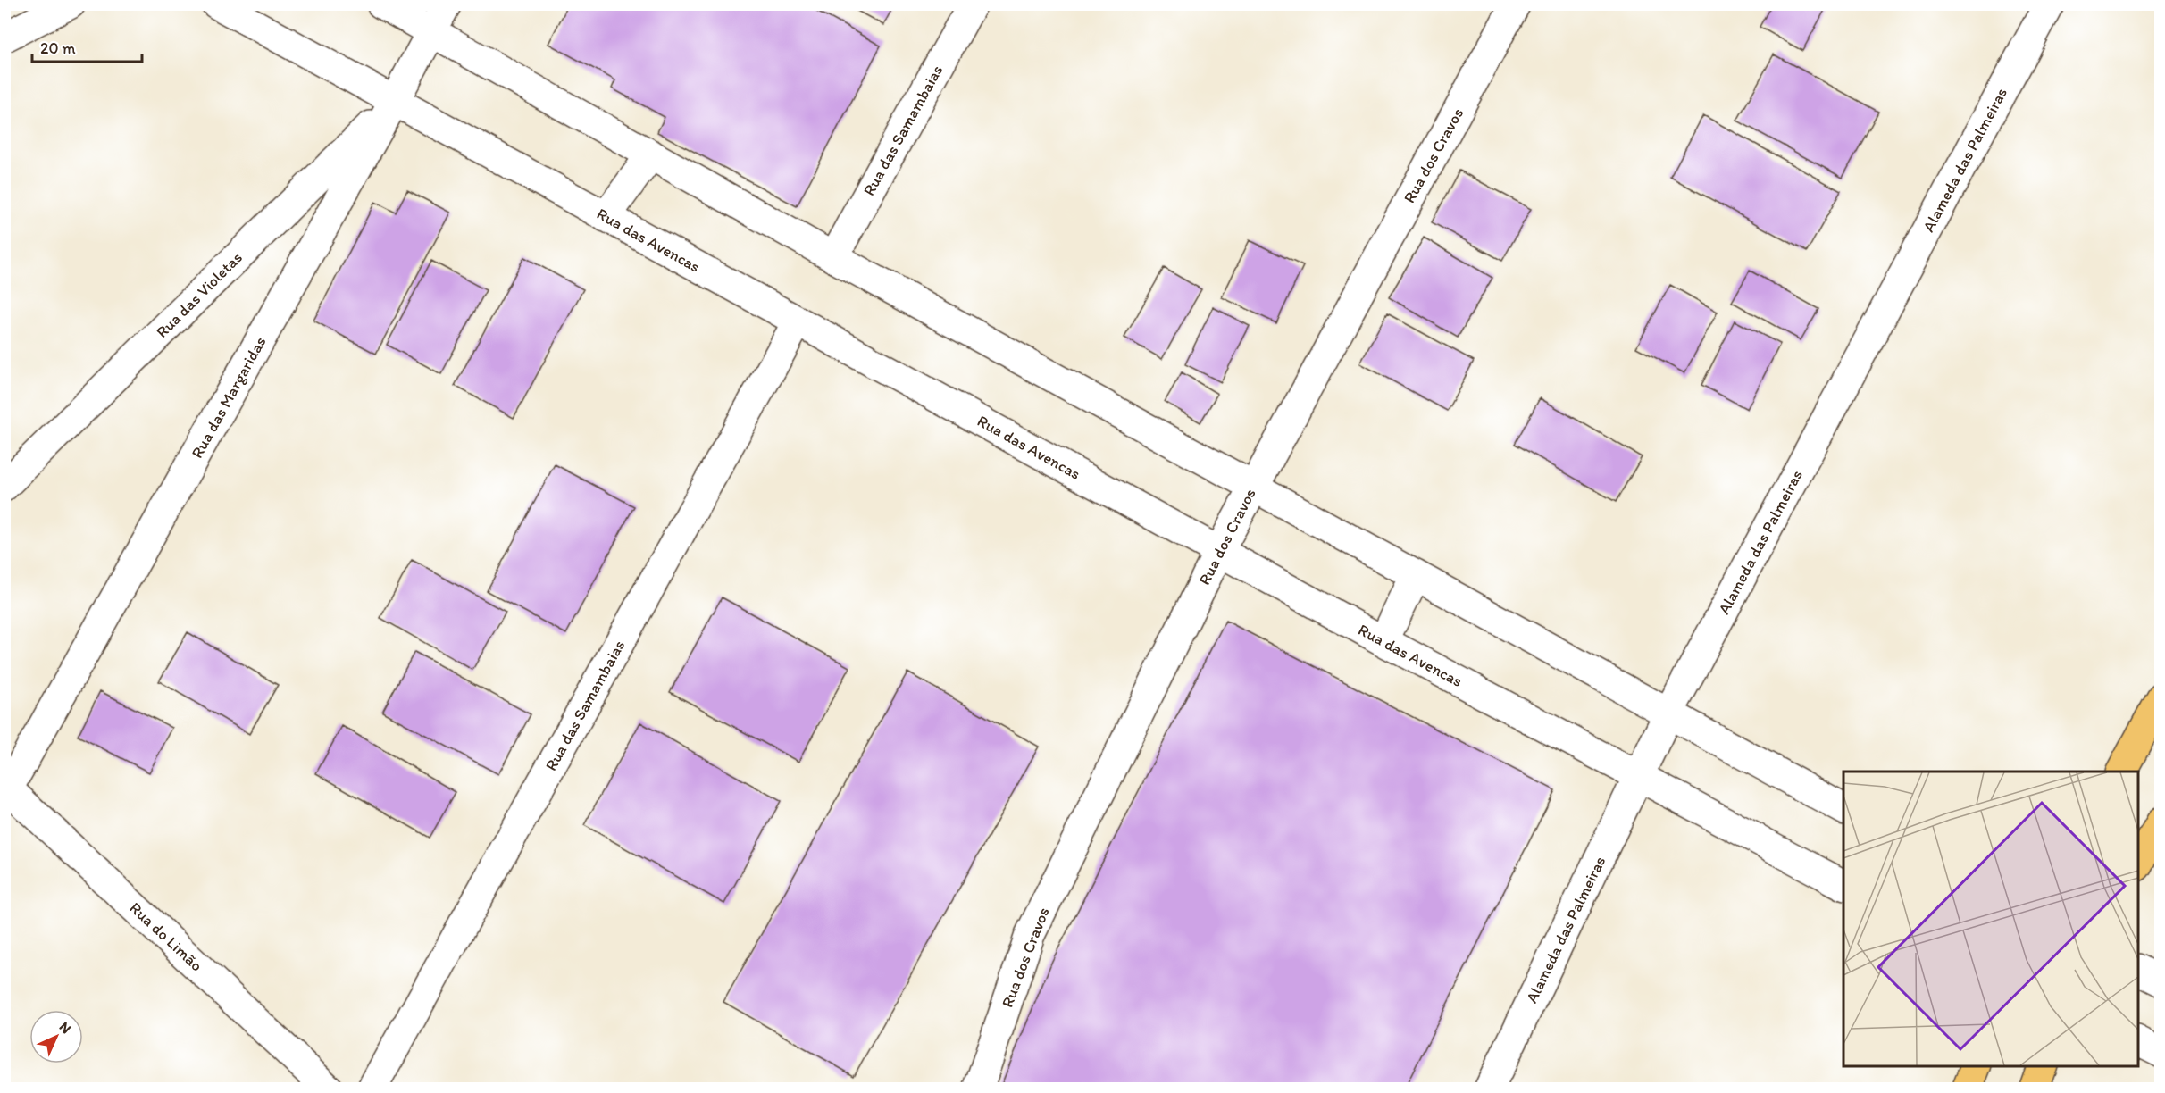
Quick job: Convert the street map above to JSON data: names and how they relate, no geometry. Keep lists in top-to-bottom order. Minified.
{"streets":{"street":["Rua das Samambaias","Rua dos Cravos","Alameda das Palmeiras","Rua das Avencas","Rua das Violetas","Rua das Margaridas","Rua do Limão"]},"crossings":[["Rua das Samambaias","Rua das Avencas"],["Rua dos Cravos","Rua das Avencas"],["Alameda das Palmeiras","Rua das Avencas"],["Rua das Avencas","Rua das Violetas"],["Rua das Avencas","Rua das Margaridas"],["Rua das Violetas","Rua das Margaridas"],["Rua das Margaridas","Rua do Limão"]],"scale_bar":"20 m","north":"top right"}
